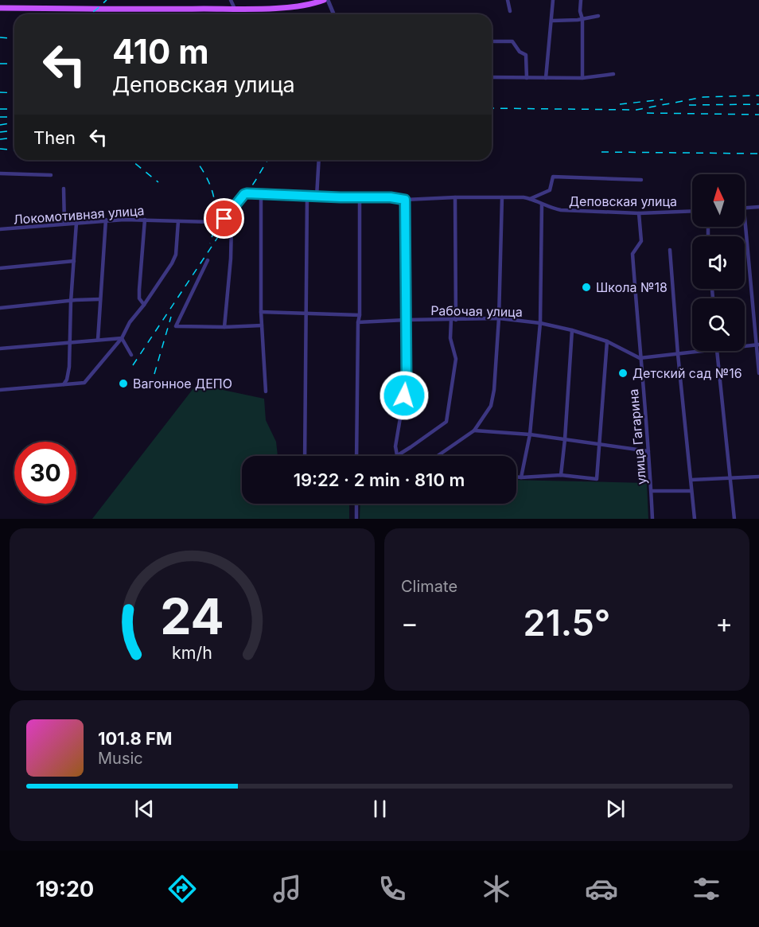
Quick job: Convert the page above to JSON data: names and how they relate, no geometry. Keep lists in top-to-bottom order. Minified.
{"streets":{"street":["Деповская улица","Локомотивная улица","Рабочая улица","улица Гагарина"]},"crossings":[["Деповская улица","Локомотивная улица"],["Деповская улица","улица Гагарина"],["Рабочая улица","улица Гагарина"]],"places":["Школа №18","Детский сад №16","Вагонное ДЕПО"],"north":"top","page":{"turn":["410 m","Деповская улица"],"then":"Then","limit":"30","trip":"19:22 · 2 min · 810 m","tile":"Climate","heat":["−","21.5°","+"],"song":["101.8 FM","Music"],"tabs":"19:20","gauge":["24","km/h"]}}
